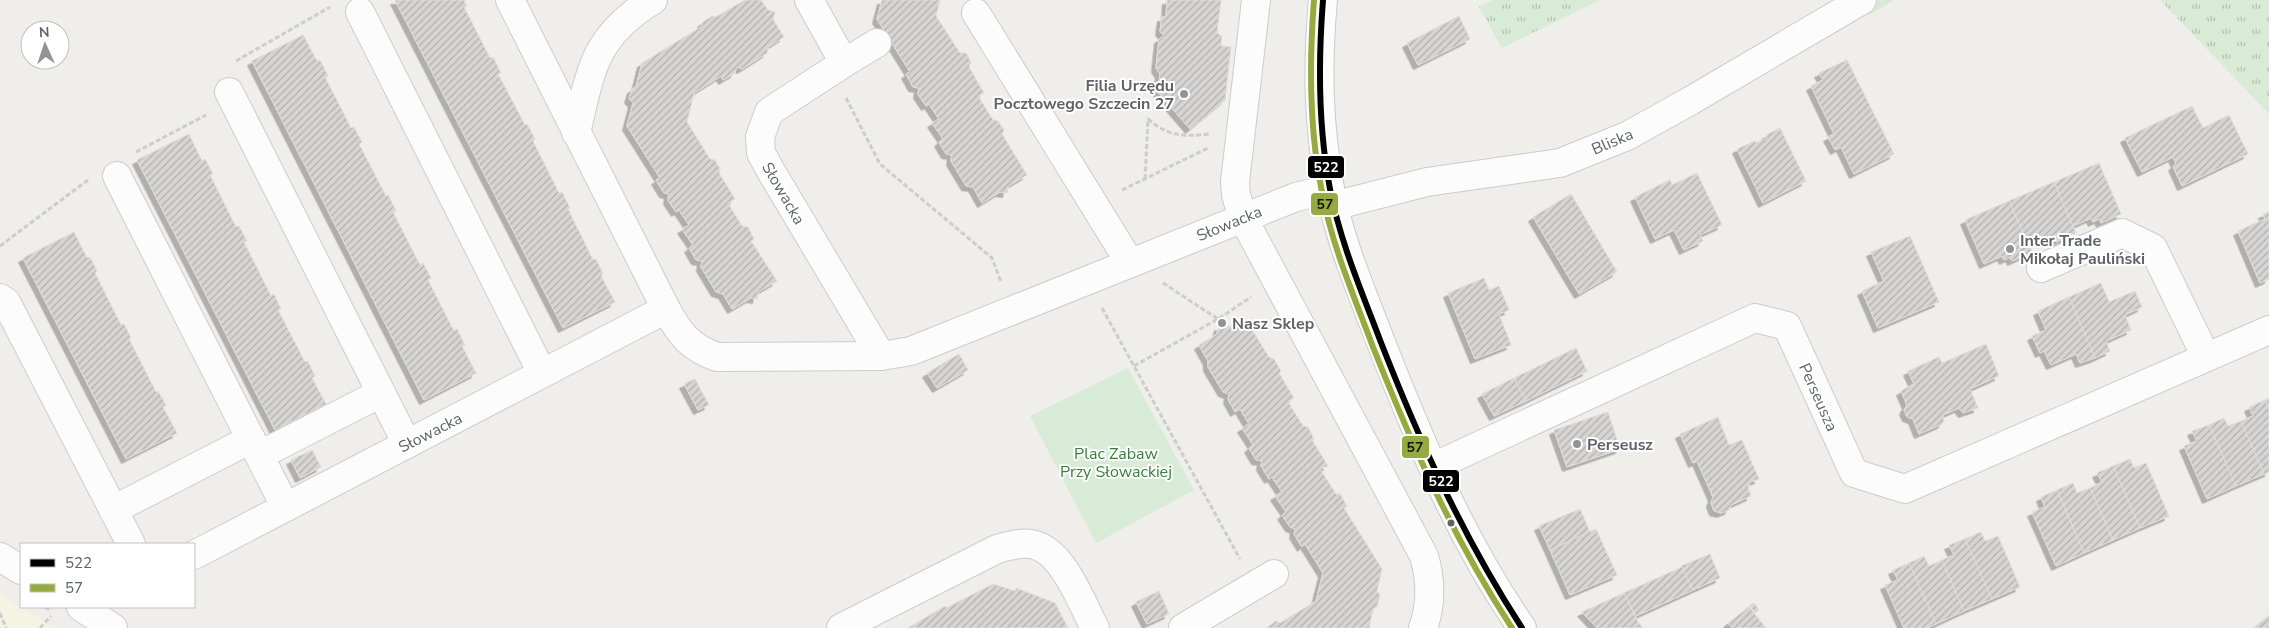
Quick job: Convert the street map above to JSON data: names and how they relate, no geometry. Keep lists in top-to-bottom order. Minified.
{"streets":{"street":["Bliska","Słowacka","Perseusza"]},"crossings":[["Bliska","Słowacka"]],"parks":["Plac Zabaw Przy Słowackiej"],"places":["Filia Urzędu Pocztowego Szczecin 27","Inter Trade Mikołaj Pauliński","Nasz Sklep","Perseusz"],"lines":["transit line 522","transit line 57"],"legend":["522","57"],"north":"top"}
